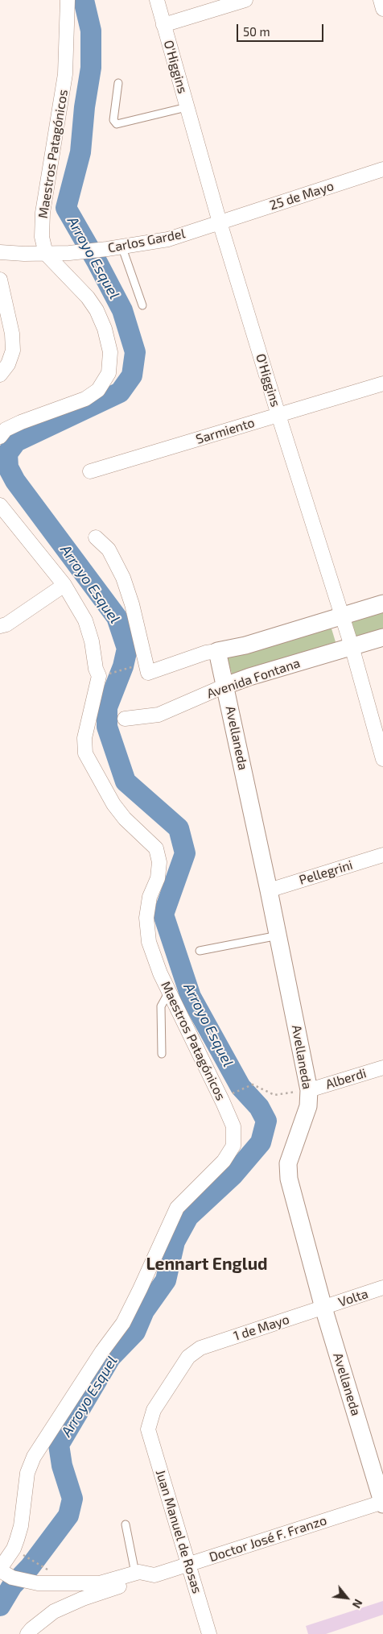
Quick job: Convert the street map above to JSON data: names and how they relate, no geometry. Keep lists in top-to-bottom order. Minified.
{"streets":{"street":["O'Higgins","Maestros Patagónicos","25 de Mayo","Carlos Gardel","Sarmiento","Avenida Fontana","Avellaneda","Pellegrini","Alberdi","Volta","1 de Mayo","Juan Manuel de Rosas","Doctor José F. Franzo"]},"crossings":[["O'Higgins","25 de Mayo"],["O'Higgins","Carlos Gardel"],["O'Higgins","Sarmiento"],["O'Higgins","Avenida Fontana"],["Maestros Patagónicos","Carlos Gardel"],["Maestros Patagónicos","Doctor José F. Franzo"],["25 de Mayo","Carlos Gardel"],["Avenida Fontana","Avellaneda"],["Avellaneda","Pellegrini"],["Avellaneda","Alberdi"],["Avellaneda","Volta"],["Avellaneda","1 de Mayo"],["Avellaneda","Doctor José F. Franzo"],["Volta","1 de Mayo"],["1 de Mayo","Juan Manuel de Rosas"],["Juan Manuel de Rosas","Doctor José F. Franzo"]],"districts":["Lennart Englud"],"water":["Arroyo Esquel"],"scale_bar":"50 m","north":"bottom right"}
